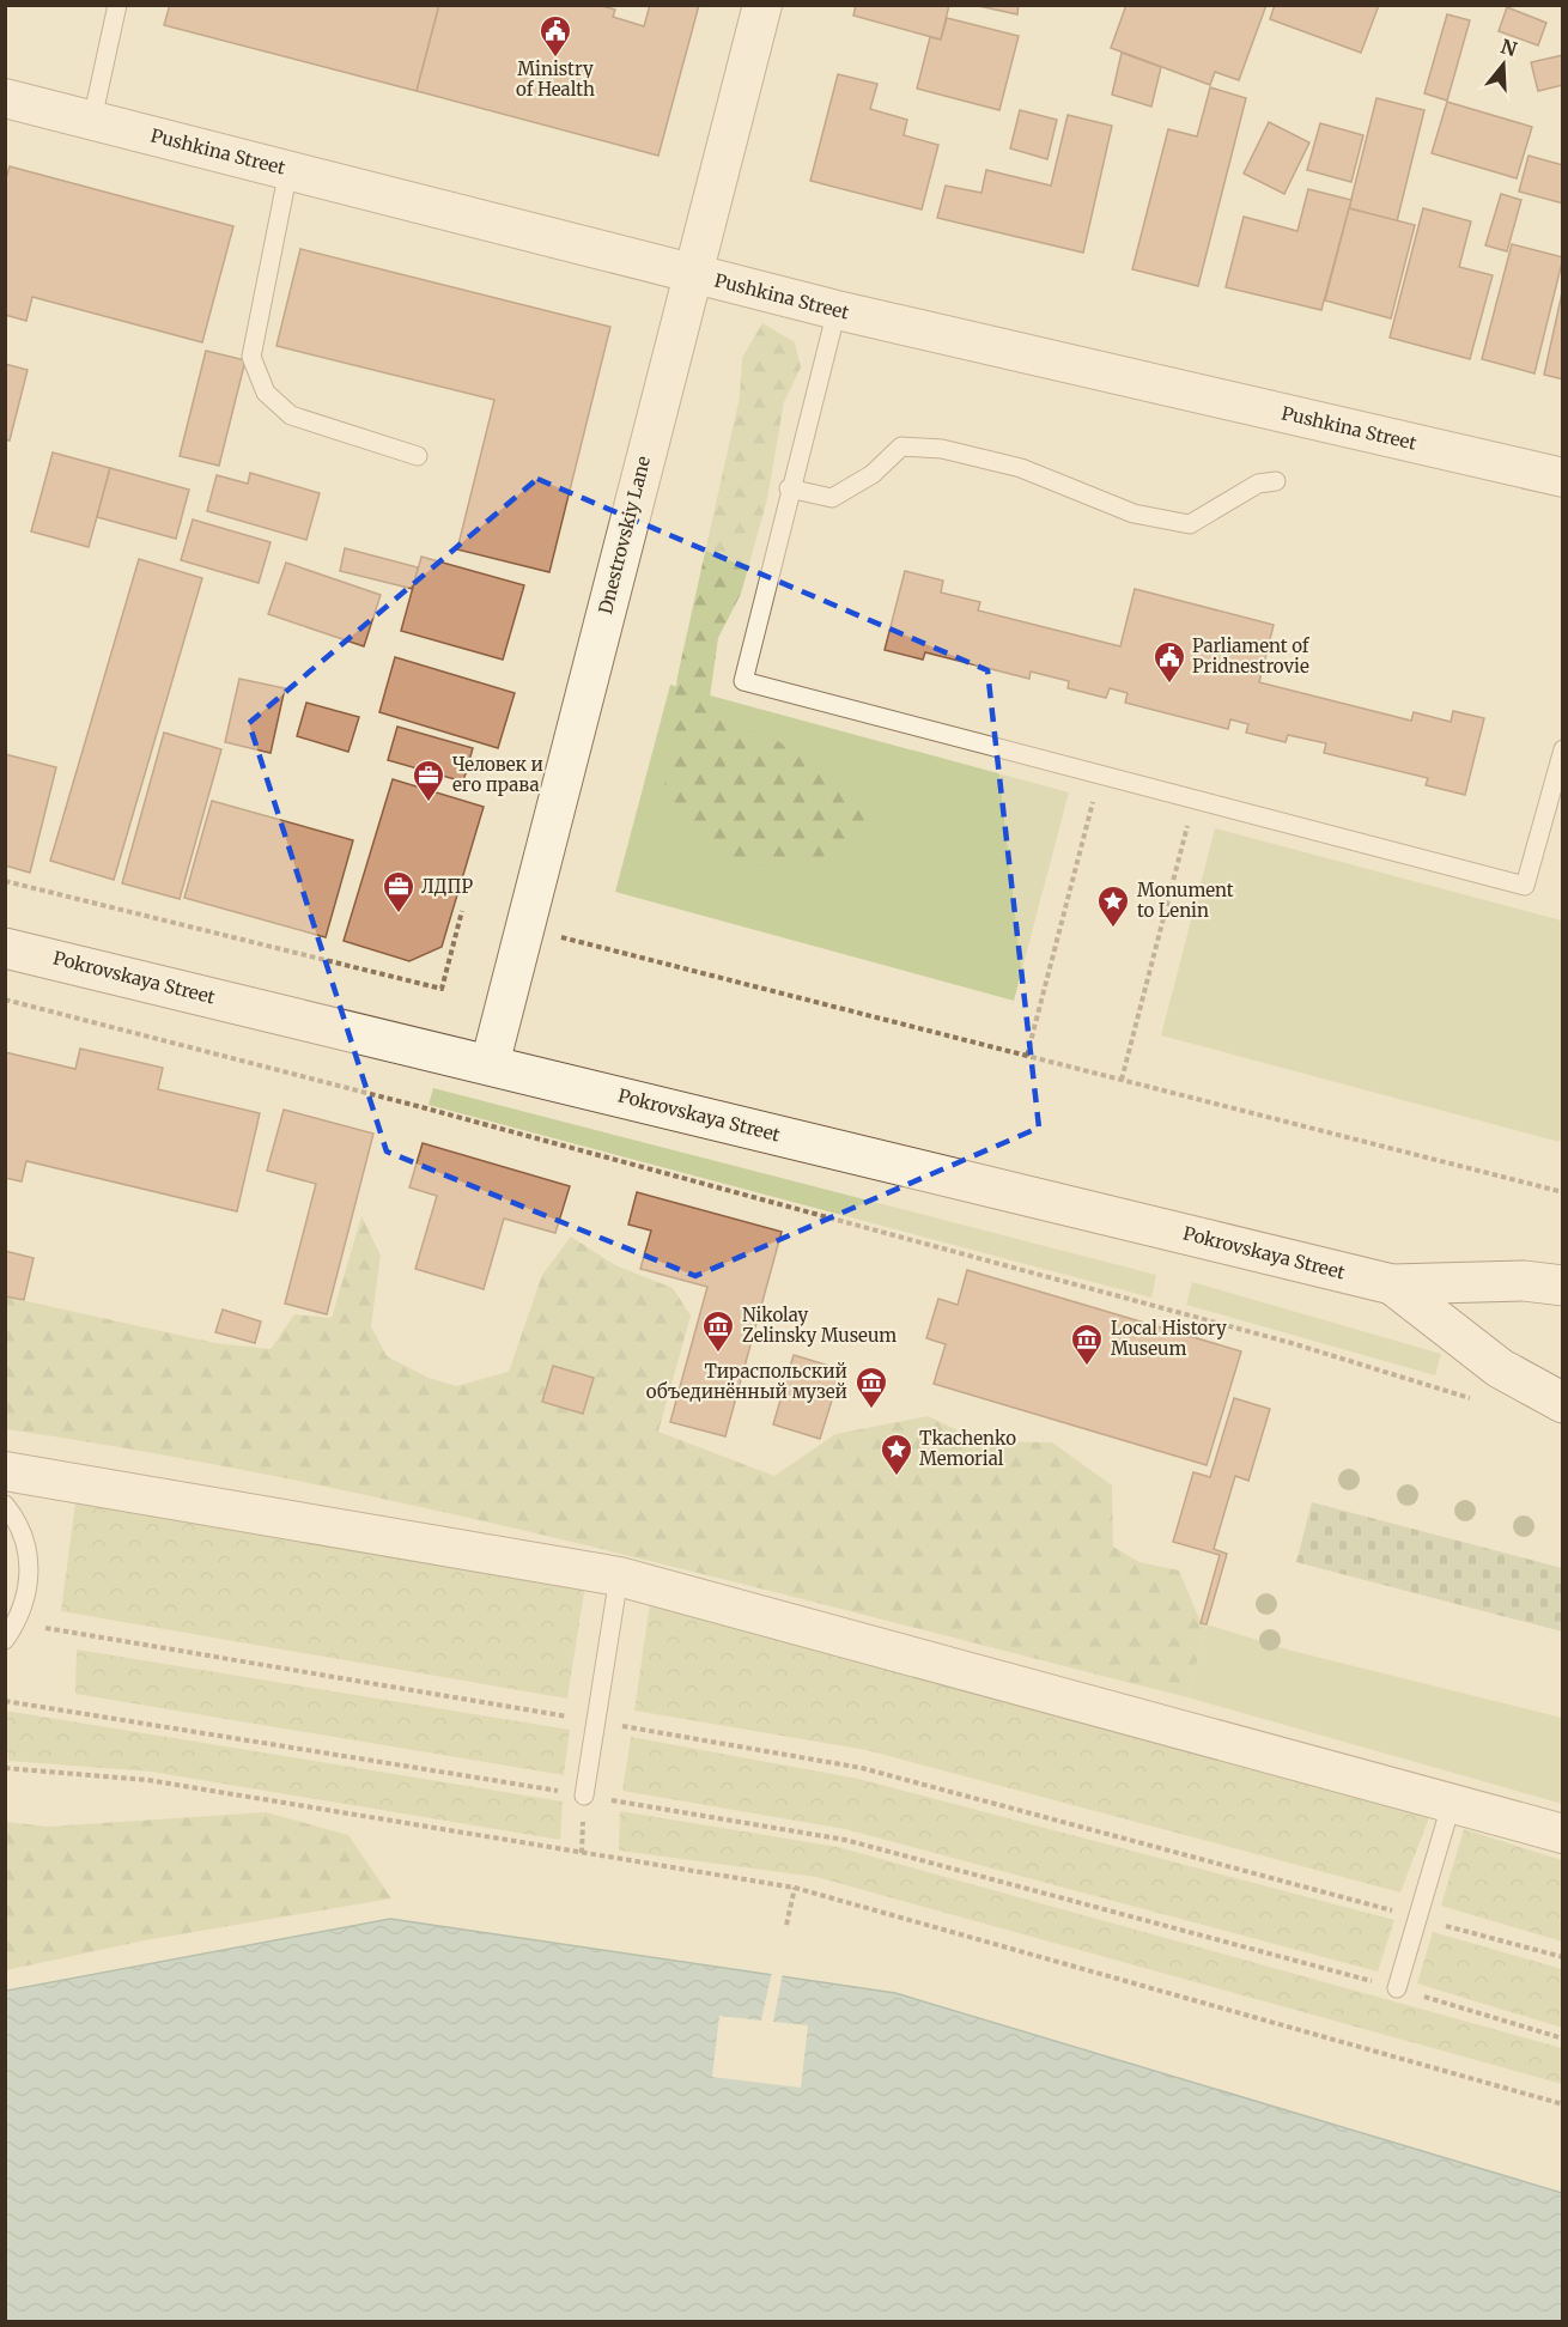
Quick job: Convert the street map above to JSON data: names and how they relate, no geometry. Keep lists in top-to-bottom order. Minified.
{"streets":{"main road":["Pokrovskaya Street"],"street":["Pushkina Street","Dnestrovskiy Lane"]},"crossings":[["Pushkina Street","Dnestrovskiy Lane"],["Dnestrovskiy Lane","Pokrovskaya Street"]],"places":{"public building":["Ministry of Health","Parliament of Pridnestrovie"],"office":["Человек и его права","ЛДПР"],"place":["Monument to Lenin","Tkachenko Memorial"],"museum":["Nikolay Zelinsky Museum","Local History Museum","Тираспольский объединённый музей"]},"north":"top"}
